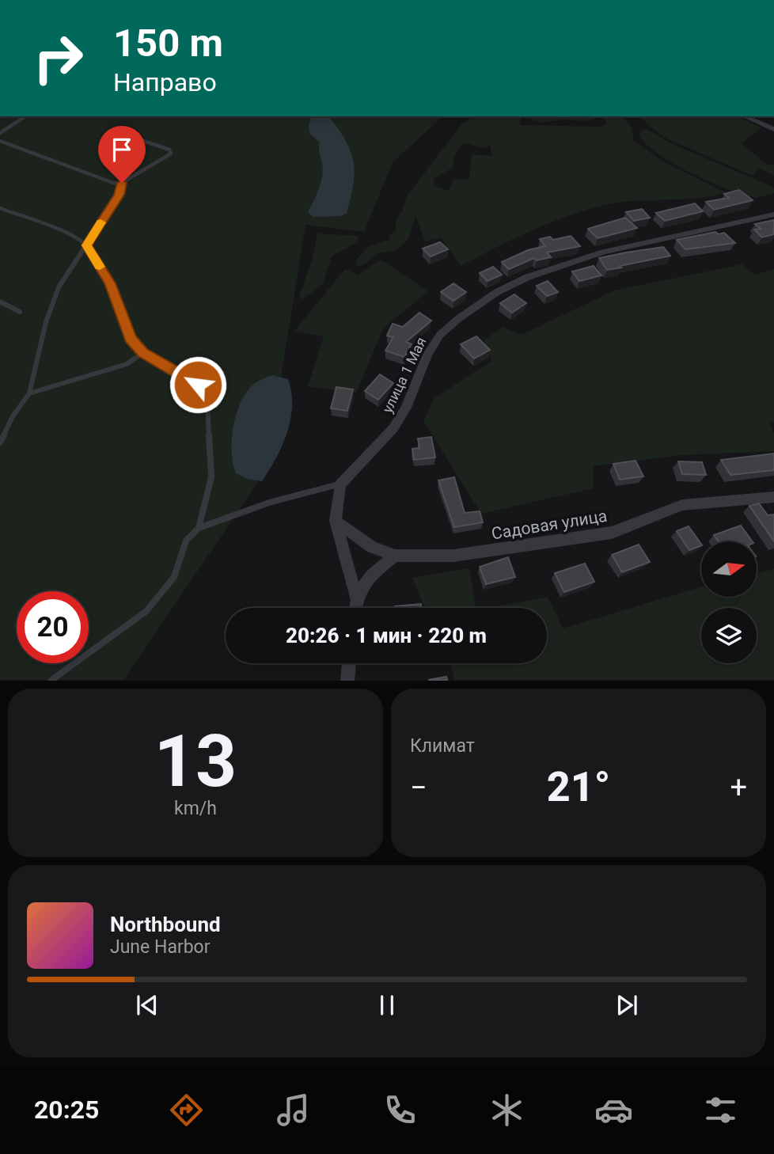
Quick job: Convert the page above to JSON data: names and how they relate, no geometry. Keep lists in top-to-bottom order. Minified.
{"streets":{"street":["улица 1 Мая","Садовая улица"]},"north":"right","page":{"turn":["150 m","Направо"],"limit":"20","trip":"20:26 · 1 мин · 220 m","tile":[["13","km/h"],"Климат"],"heat":["−","21°","+"],"song":["Northbound","June Harbor"],"tabs":"20:25"}}
